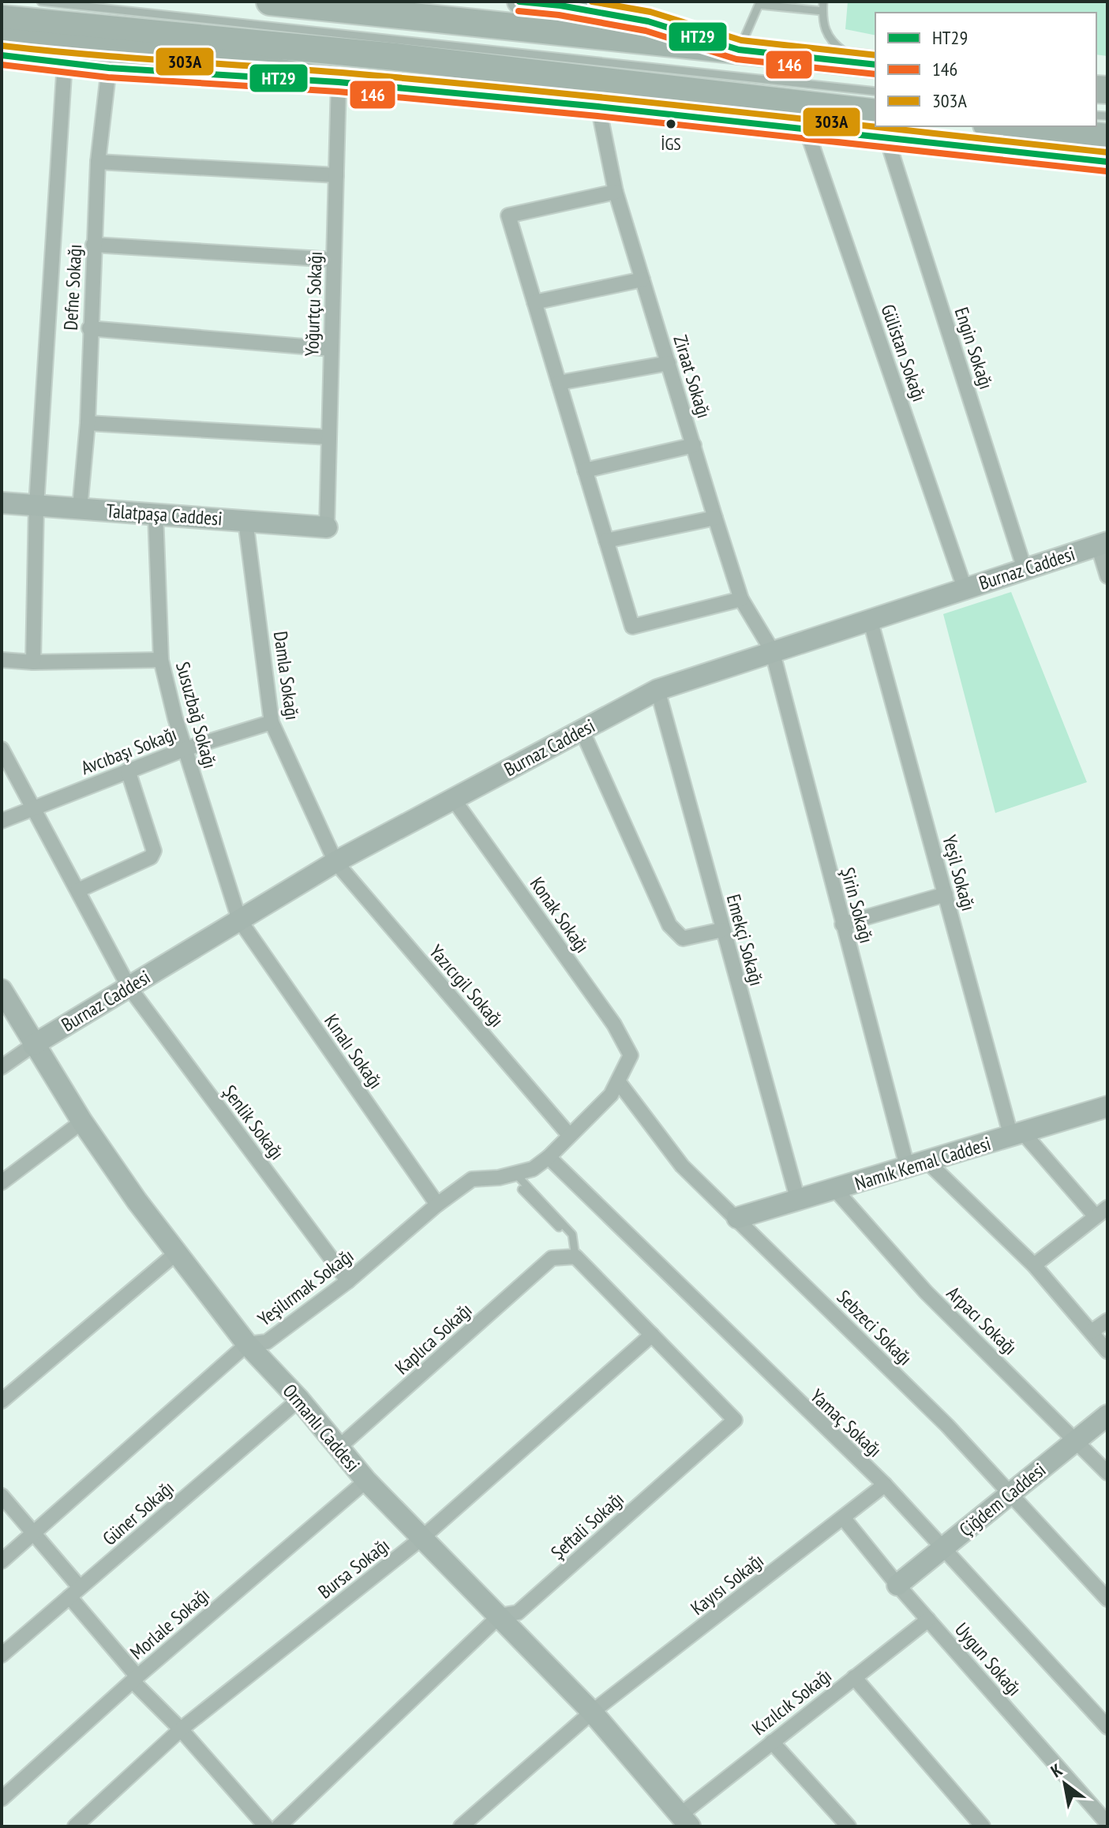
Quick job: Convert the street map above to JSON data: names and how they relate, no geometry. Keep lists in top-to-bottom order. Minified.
{"streets":{"main road":["Talatpaşa Caddesi","Burnaz Caddesi","Namık Kemal Caddesi","Ormanlı Caddesi","Çiğdem Caddesi"],"street":["Defne Sokağı","Yoğurtçu Sokağı","Engin Sokağı","Gülistan Sokağı","Ziraat Sokağı","Damla Sokağı","Susuzbağ Sokağı","Avcıbaşı Sokağı","Yeşil Sokağı","Şirin Sokağı","Konak Sokağı","Emekçi Sokağı","Yazıcıgil Sokağı","Kınalı Sokağı","Şenlik Sokağı","Yeşilırmak Sokağı","Arpacı Sokağı","Sebzeci Sokağı","Kaplıca Sokağı","Yamaç Sokağı","Güner Sokağı","Şeftali Sokağı","Bursa Sokağı","Kayısı Sokağı","Morlale Sokağı","Uygun Sokağı","Kızılcık Sokağı"]},"crossings":[["Defne Sokağı","Talatpaşa Caddesi"],["Yoğurtçu Sokağı","Talatpaşa Caddesi"],["Engin Sokağı","Burnaz Caddesi"],["Gülistan Sokağı","Burnaz Caddesi"],["Ziraat Sokağı","Burnaz Caddesi"],["Ziraat Sokağı","Şirin Sokağı"],["Talatpaşa Caddesi","Damla Sokağı"],["Talatpaşa Caddesi","Susuzbağ Sokağı"],["Burnaz Caddesi","Damla Sokağı"],["Burnaz Caddesi","Susuzbağ Sokağı"],["Burnaz Caddesi","Yeşil Sokağı"],["Burnaz Caddesi","Şirin Sokağı"],["Burnaz Caddesi","Konak Sokağı"],["Burnaz Caddesi","Emekçi Sokağı"],["Burnaz Caddesi","Yazıcıgil Sokağı"],["Burnaz Caddesi","Kınalı Sokağı"],["Burnaz Caddesi","Şenlik Sokağı"],["Burnaz Caddesi","Ormanlı Caddesi"],["Damla Sokağı","Avcıbaşı Sokağı"],["Damla Sokağı","Yazıcıgil Sokağı"],["Susuzbağ Sokağı","Avcıbaşı Sokağı"],["Susuzbağ Sokağı","Kınalı Sokağı"],["Avcıbaşı Sokağı","Şenlik Sokağı"],["Yeşil Sokağı","Namık Kemal Caddesi"],["Şirin Sokağı","Namık Kemal Caddesi"],["Konak Sokağı","Yeşilırmak Sokağı"],["Emekçi Sokağı","Namık Kemal Caddesi"],["Yazıcıgil Sokağı","Yeşilırmak Sokağı"],["Kınalı Sokağı","Yeşilırmak Sokağı"],["Şenlik Sokağı","Yeşilırmak Sokağı"],["Namık Kemal Caddesi","Arpacı Sokağı"],["Namık Kemal Caddesi","Sebzeci Sokağı"],["Yeşilırmak Sokağı","Sebzeci Sokağı"],["Yeşilırmak Sokağı","Yamaç Sokağı"],["Yeşilırmak Sokağı","Ormanlı Caddesi"],["Arpacı Sokağı","Çiğdem Caddesi"],["Sebzeci Sokağı","Çiğdem Caddesi"],["Kaplıca Sokağı","Ormanlı Caddesi"],["Kaplıca Sokağı","Şeftali Sokağı"],["Yamaç Sokağı","Çiğdem Caddesi"],["Yamaç Sokağı","Kayısı Sokağı"],["Ormanlı Caddesi","Güner Sokağı"],["Ormanlı Caddesi","Şeftali Sokağı"],["Ormanlı Caddesi","Bursa Sokağı"],["Ormanlı Caddesi","Kayısı Sokağı"],["Ormanlı Caddesi","Morlale Sokağı"],["Ormanlı Caddesi","Kızılcık Sokağı"],["Çiğdem Caddesi","Uygun Sokağı"],["Şeftali Sokağı","Bursa Sokağı"],["Kayısı Sokağı","Uygun Sokağı"],["Uygun Sokağı","Kızılcık Sokağı"]],"places":["İGS"],"lines":["transit line HT29","transit line 303A","transit line 146"],"legend":["HT29","146","303A"],"north":"top left"}
